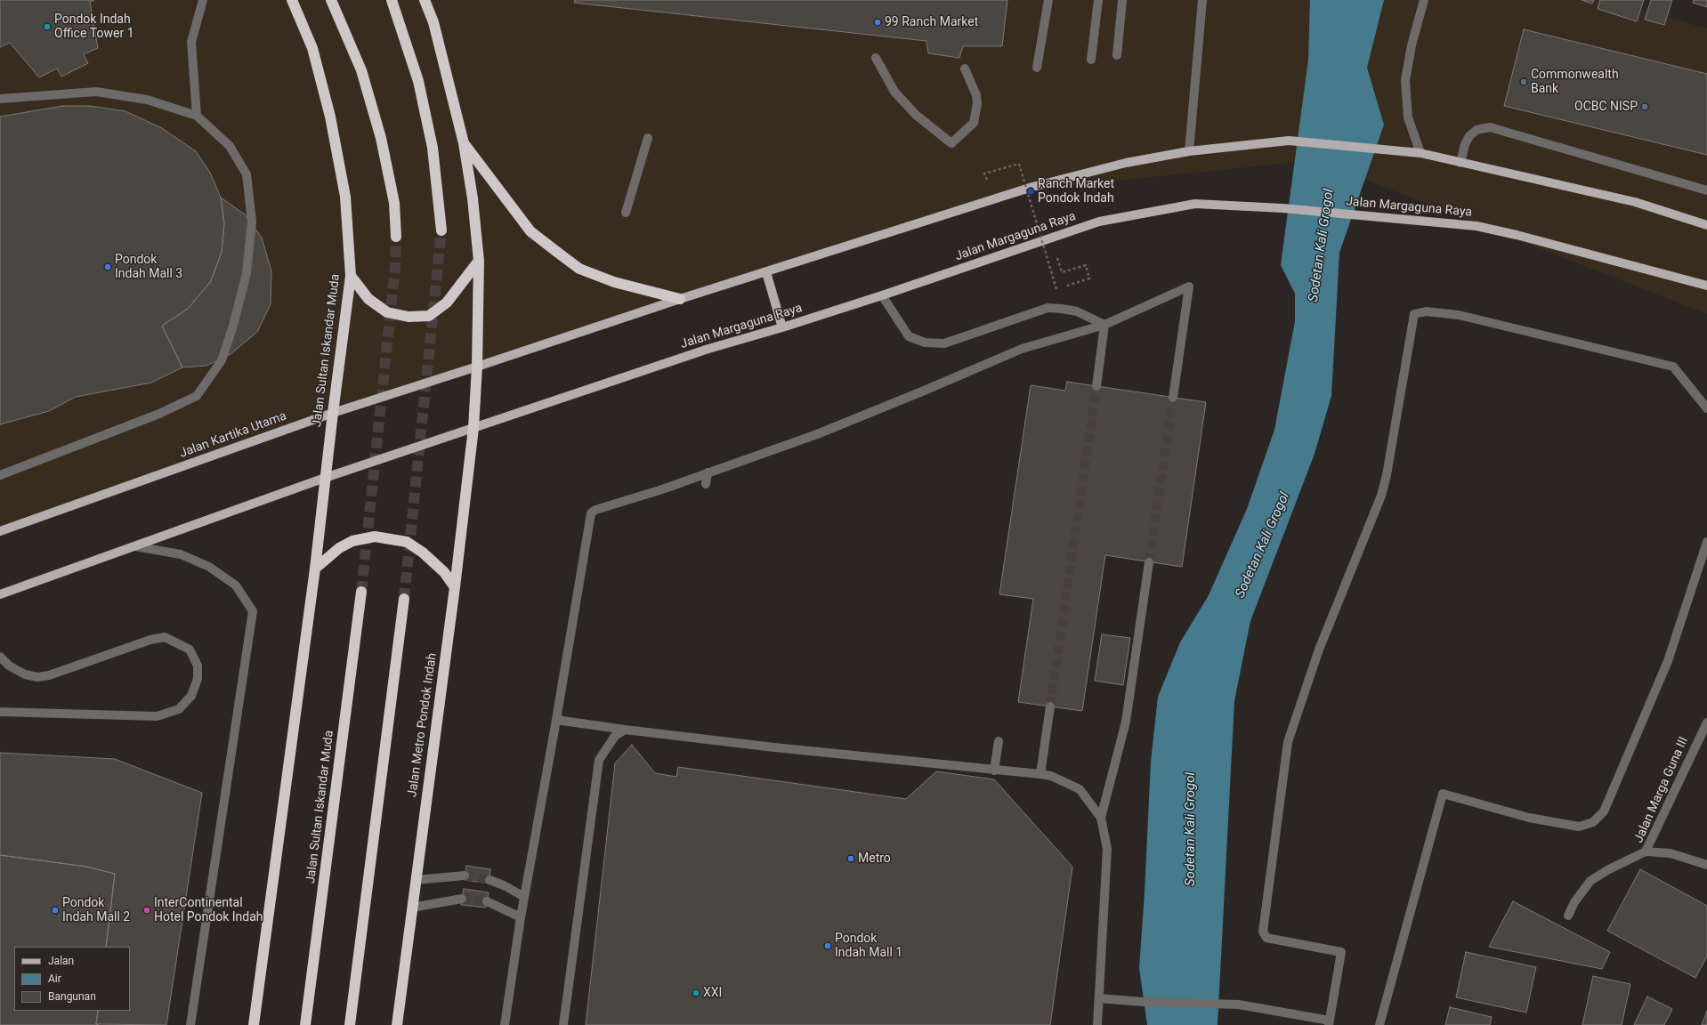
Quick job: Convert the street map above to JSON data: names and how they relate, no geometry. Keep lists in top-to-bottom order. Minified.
{"streets":{"highway":["Jalan Sultan Iskandar Muda","Jalan Metro Pondok Indah"],"main road":["Jalan Margaguna Raya","Jalan Kartika Utama"],"street":["Jalan Marga Guna III"]},"crossings":[["Jalan Margaguna Raya","Jalan Metro Pondok Indah"],["Jalan Sultan Iskandar Muda","Jalan Kartika Utama"]],"water":["Sodetan Kali Grogol"],"places":["99 Ranch Market","Pondok Indah Office Tower 1","Commonwealth Bank","OCBC NISP","Ranch Market Pondok Indah","Pondok Indah Mall 3","Metro","Pondok Indah Mall 2","InterContinental Hotel Pondok Indah","Pondok Indah Mall 1","XXI"],"legend":["Jalan","Air","Bangunan"]}
